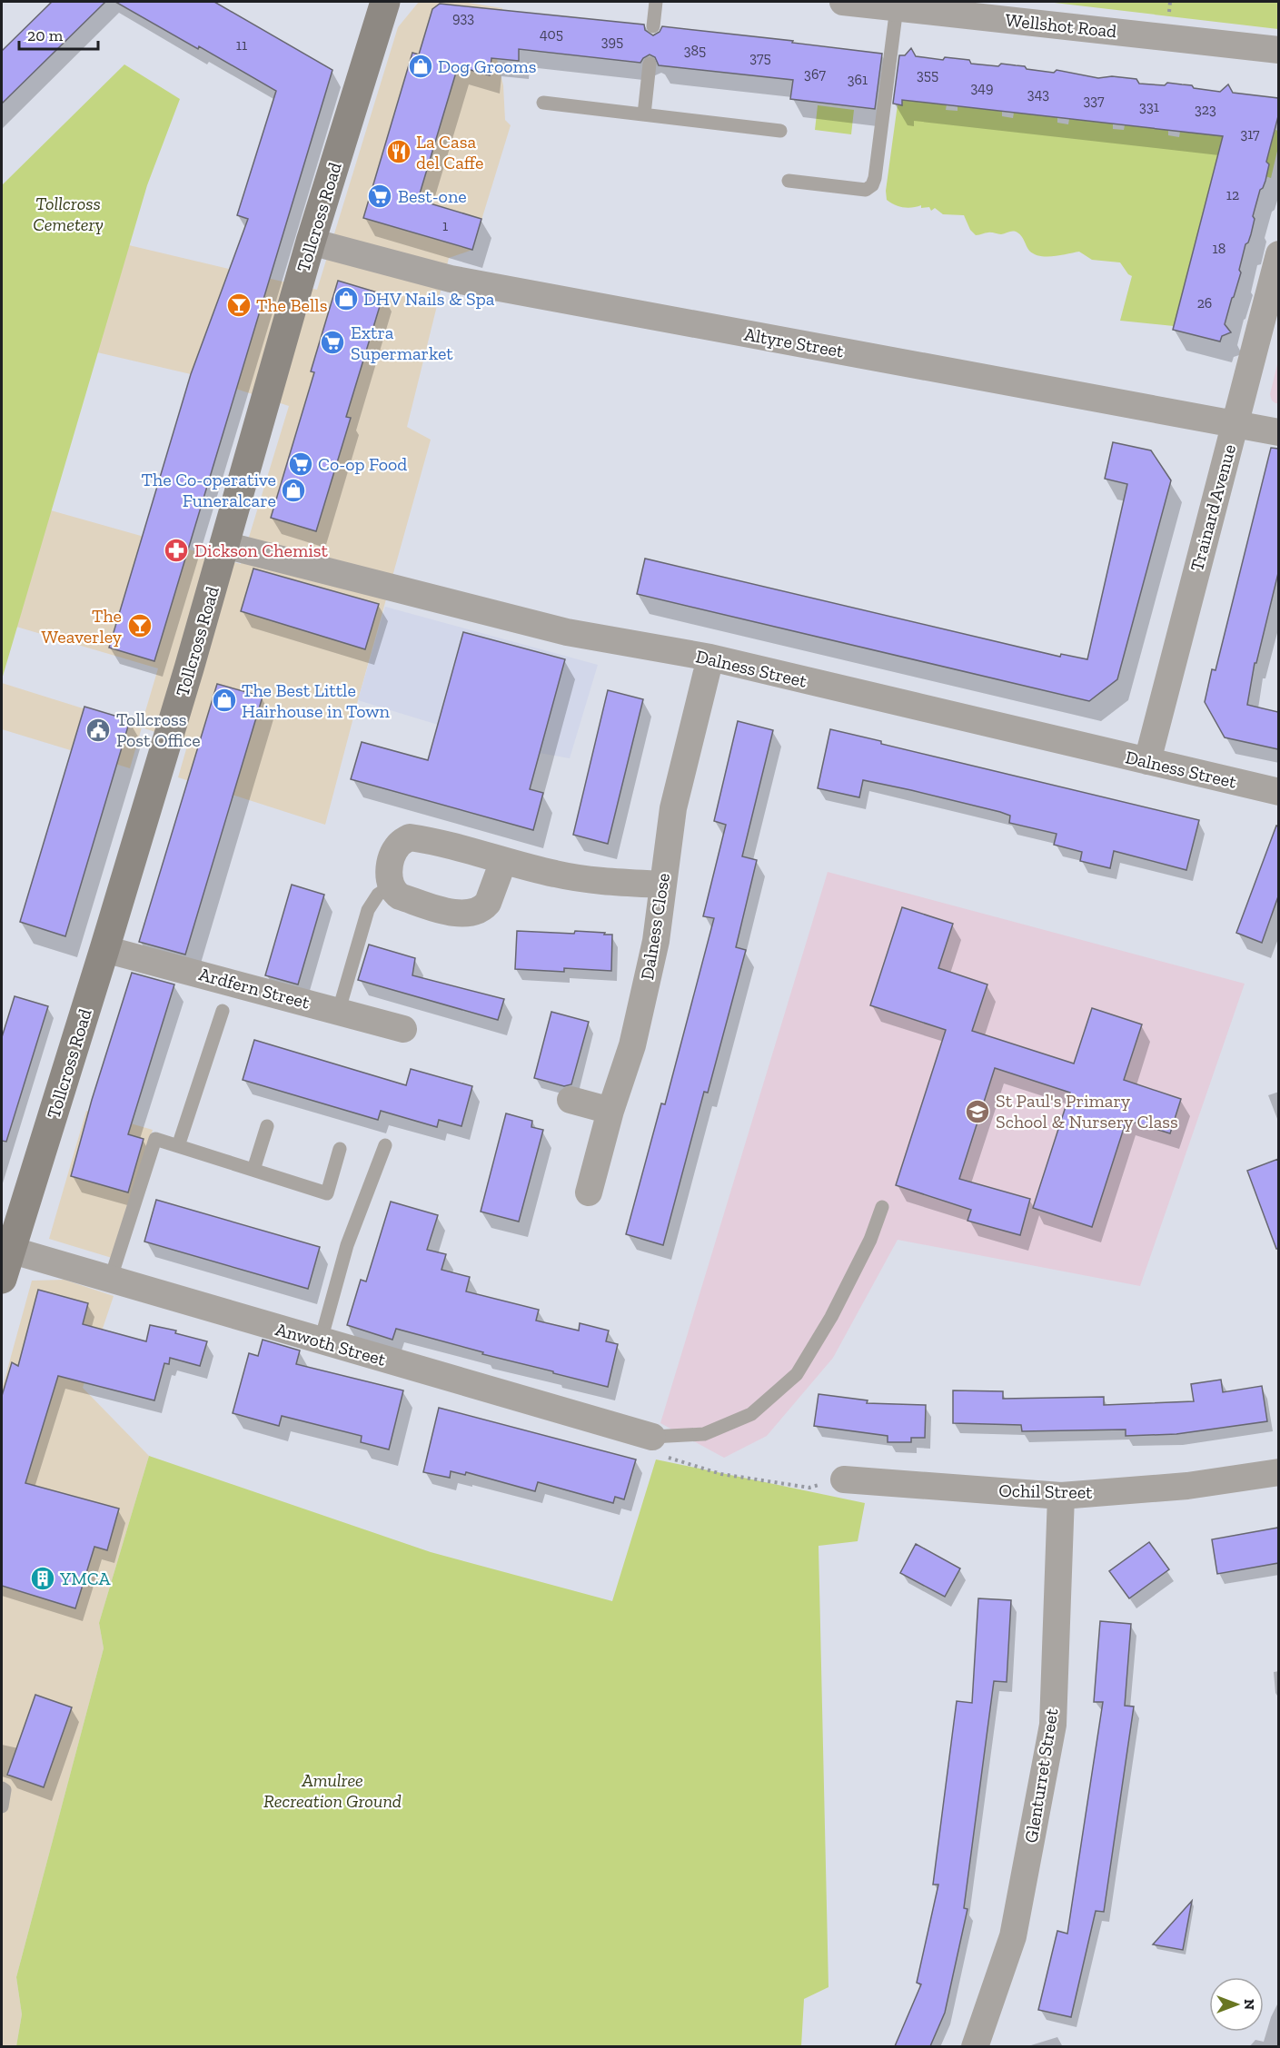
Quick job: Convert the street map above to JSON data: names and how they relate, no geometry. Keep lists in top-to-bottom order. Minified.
{"streets":{"street":["Wellshot Road","Tollcross Road","Altyre Street","Trainard Avenue","Dalness Street","Dalness Close","Ardfern Street","Anwoth Street","Ochil Street","Glenturret Street"]},"crossings":[["Tollcross Road","Altyre Street"],["Tollcross Road","Dalness Street"],["Tollcross Road","Ardfern Street"],["Tollcross Road","Anwoth Street"],["Altyre Street","Trainard Avenue"],["Trainard Avenue","Dalness Street"],["Dalness Street","Dalness Close"],["Ochil Street","Glenturret Street"]],"parks":["Tollcross Cemetery","Amulree Recreation Ground"],"places":{"shop":["Dog Grooms","DHV Nails & Spa","The Co-operative Funeralcare","The Best Little Hairhouse in Town"],"restaurant":["La Casa del Caffe"],"supermarket":["Best-one","Extra Supermarket","Co-op Food"],"bar":["The Bells","The Weaverley"],"pharmacy":["Dickson Chemist"],"public building":["Tollcross Post Office"],"school or university":["St Paul's Primary School & Nursery Class"],"building":["YMCA"]},"house_numbers":["933","405","395","11","385","375","367","355","361","349","343","337","331","323","317","12","1","18","26"],"scale_bar":"20 m","north":"right"}
